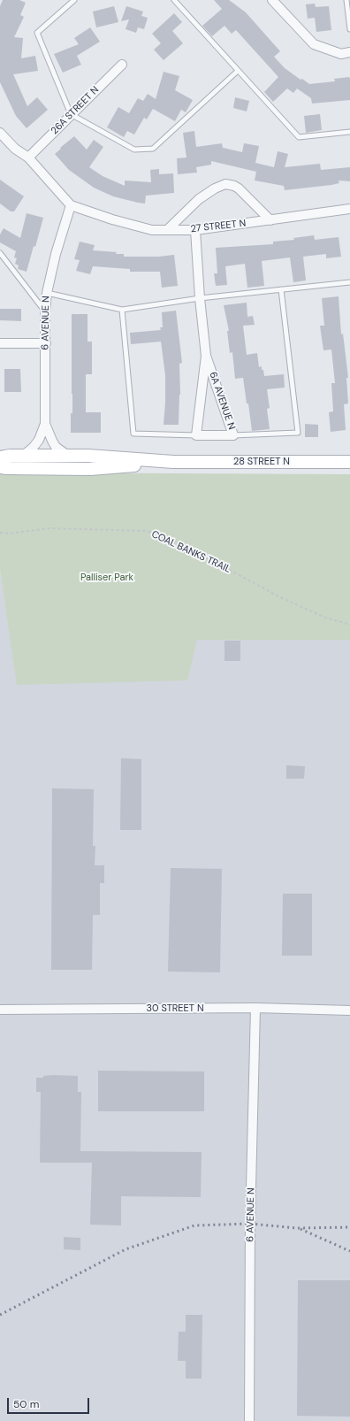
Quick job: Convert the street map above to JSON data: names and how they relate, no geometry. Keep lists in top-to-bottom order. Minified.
{"streets":{"main road":["28 STREET N"],"street":["26A STREET N","27 STREET N","6 AVENUE N","6A AVENUE N","30 STREET N"],"path":["COAL BANKS TRAIL"]},"crossings":[["27 STREET N","6 AVENUE N"],["27 STREET N","6A AVENUE N"],["6 AVENUE N","28 STREET N"],["6 AVENUE N","30 STREET N"]],"parks":["Palliser Park"],"scale_bar":"50 m"}
